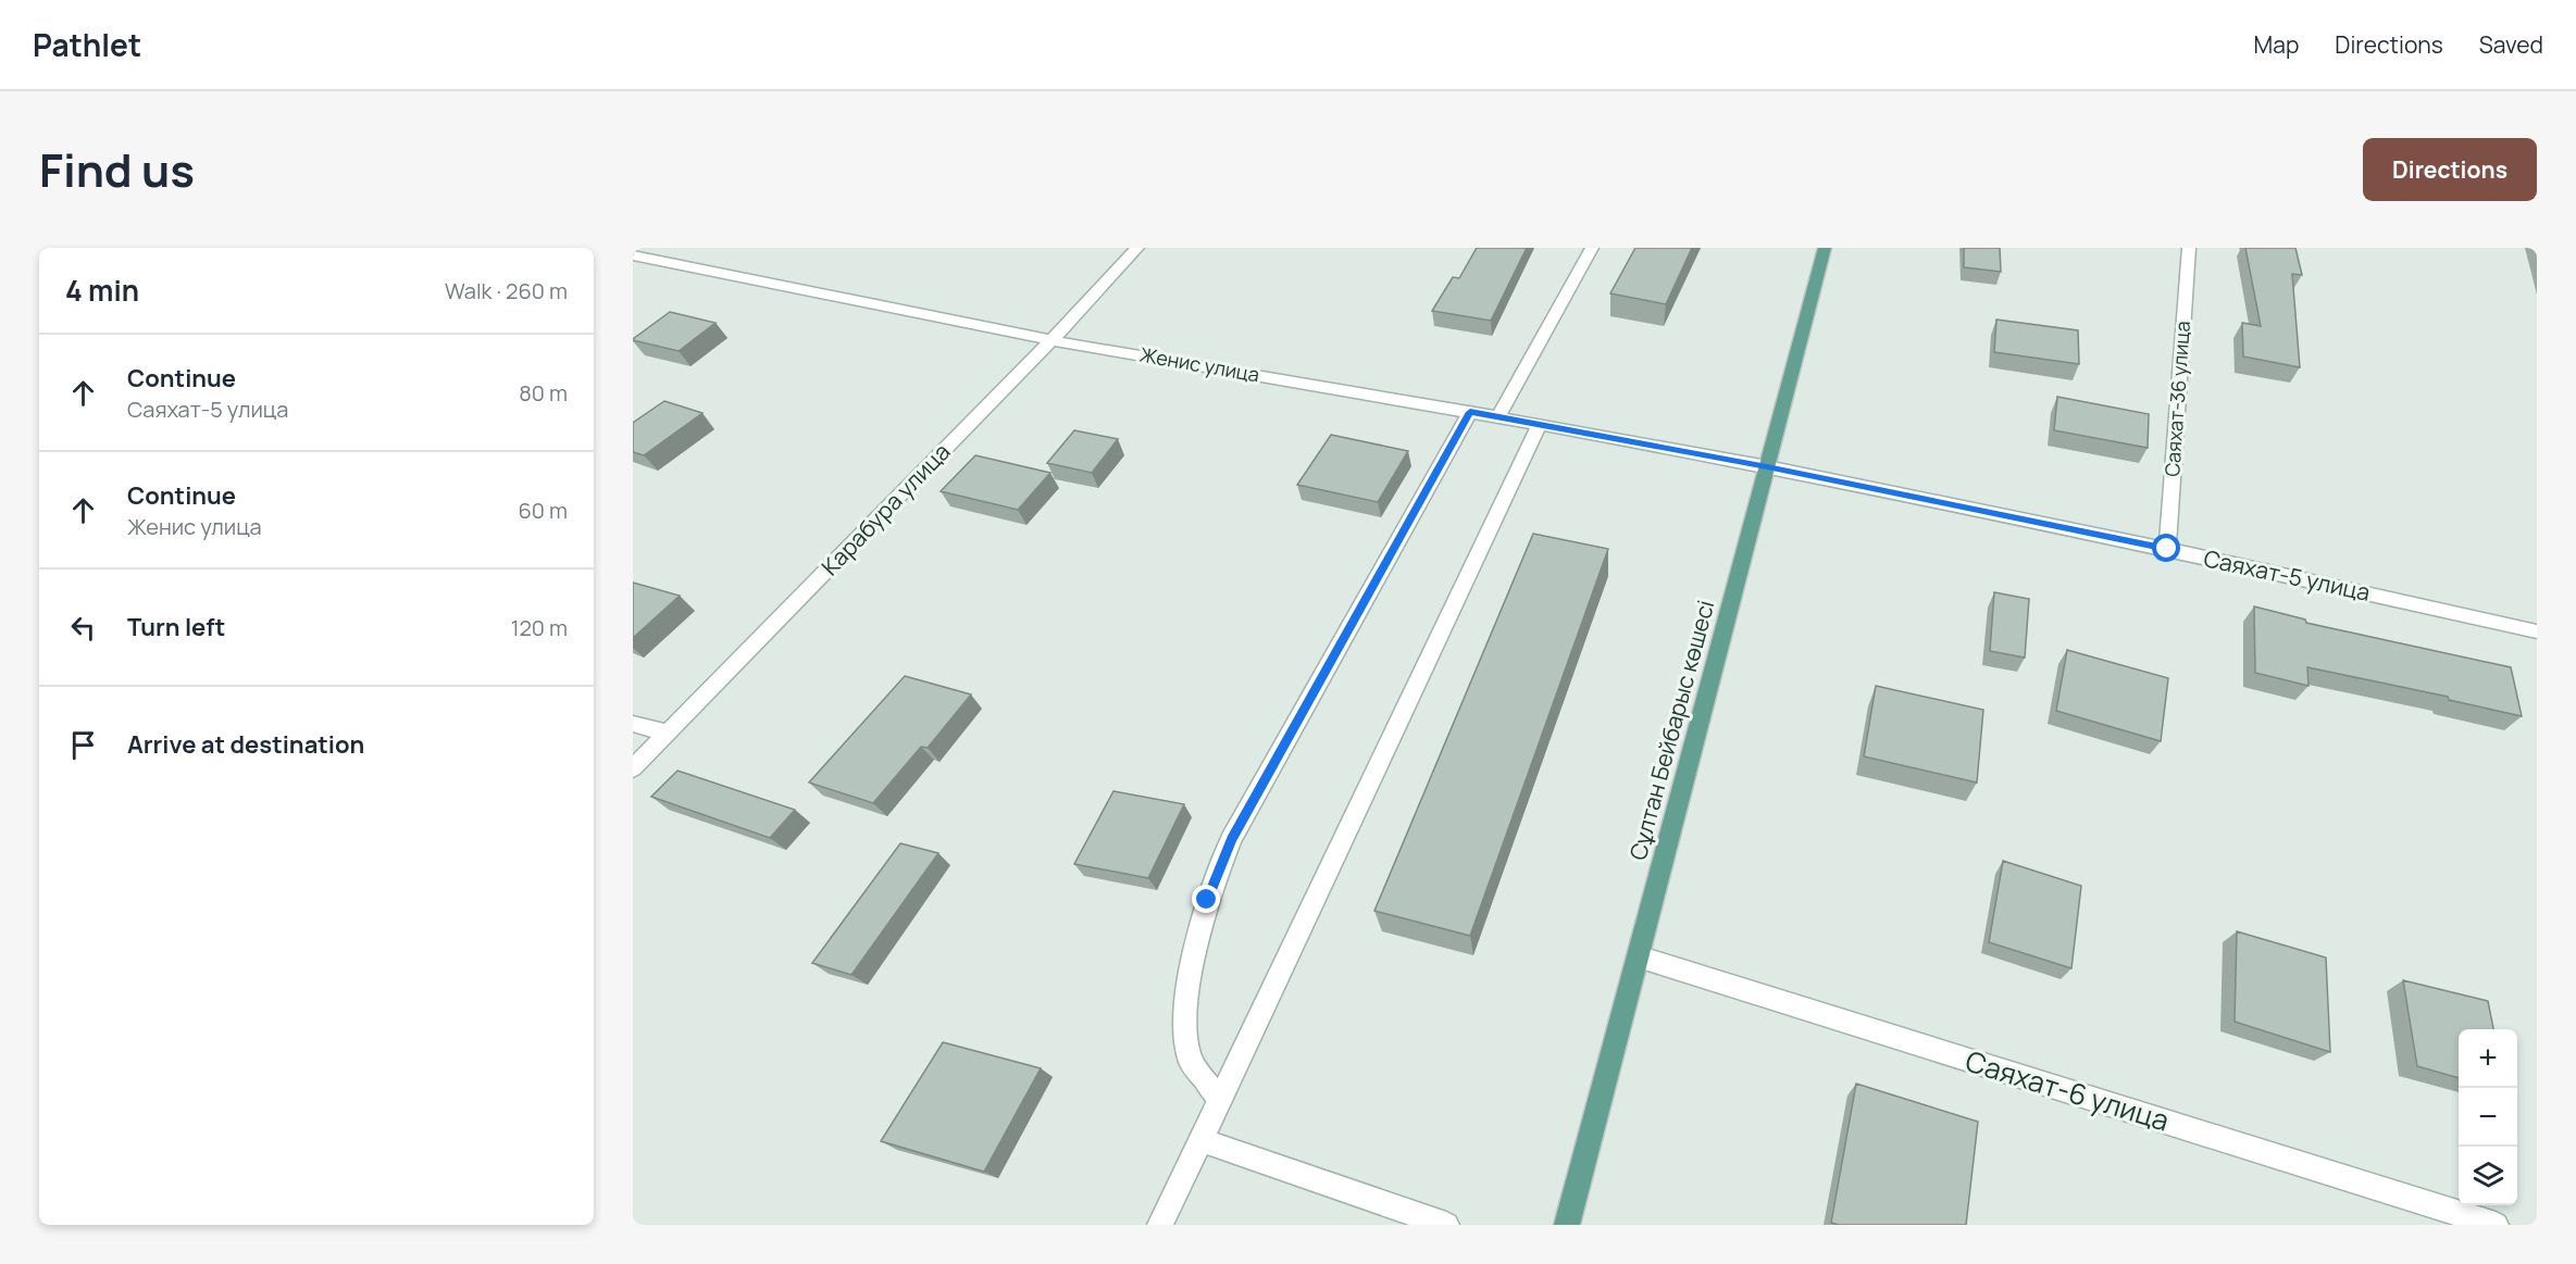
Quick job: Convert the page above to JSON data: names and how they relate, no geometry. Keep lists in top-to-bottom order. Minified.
{"streets":{"main road":["Сұлтан Бейбарыс көшесі"],"street":["Женис улица","Саяхат-36 улица","Карабура улица","Саяхат-5 улица","Саяхат-6 улица"]},"crossings":[["Женис улица","Карабура улица"],["Женис улица","Саяхат-5 улица"],["Женис улица","Сұлтан Бейбарыс көшесі"],["Саяхат-36 улица","Саяхат-5 улица"],["Саяхат-5 улица","Сұлтан Бейбарыс көшесі"],["Сұлтан Бейбарыс көшесі","Саяхат-6 улица"]],"page":{"header":"Pathlet","nav":["Map","Directions","Saved"],"title":"Find us","buttons":"Directions","heading":["4 min","Walk · 260 m"],"list":[["Continue","Саяхат-5 улица","80 m"],["Continue","Женис улица","60 m"],["Turn left","120 m"],"Arrive at destination"],"map_buttons":["+","−"]}}
